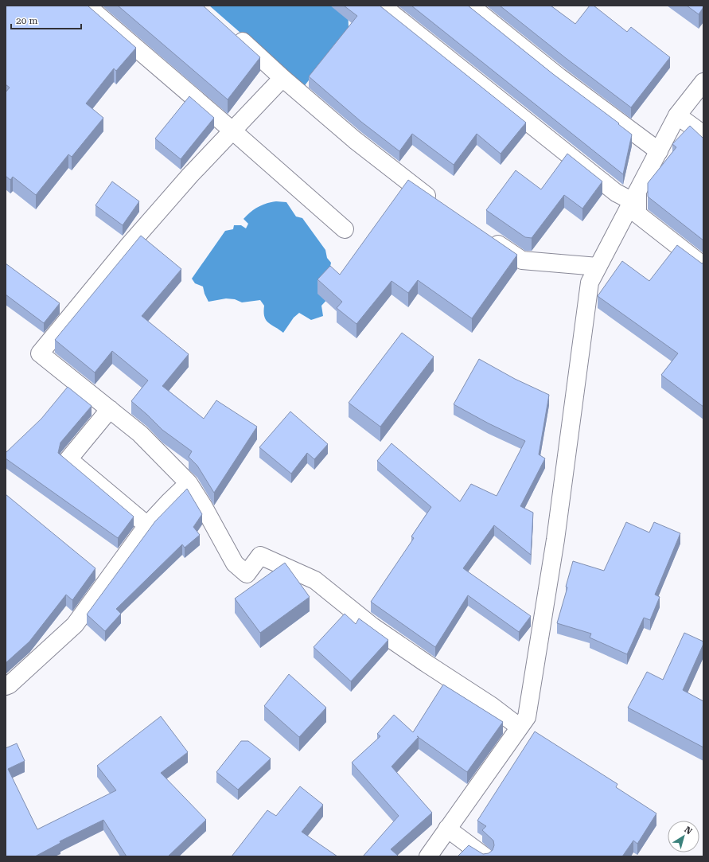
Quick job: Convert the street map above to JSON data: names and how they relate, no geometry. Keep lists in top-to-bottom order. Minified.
{"scale_bar":"20 m","north":"top right"}
